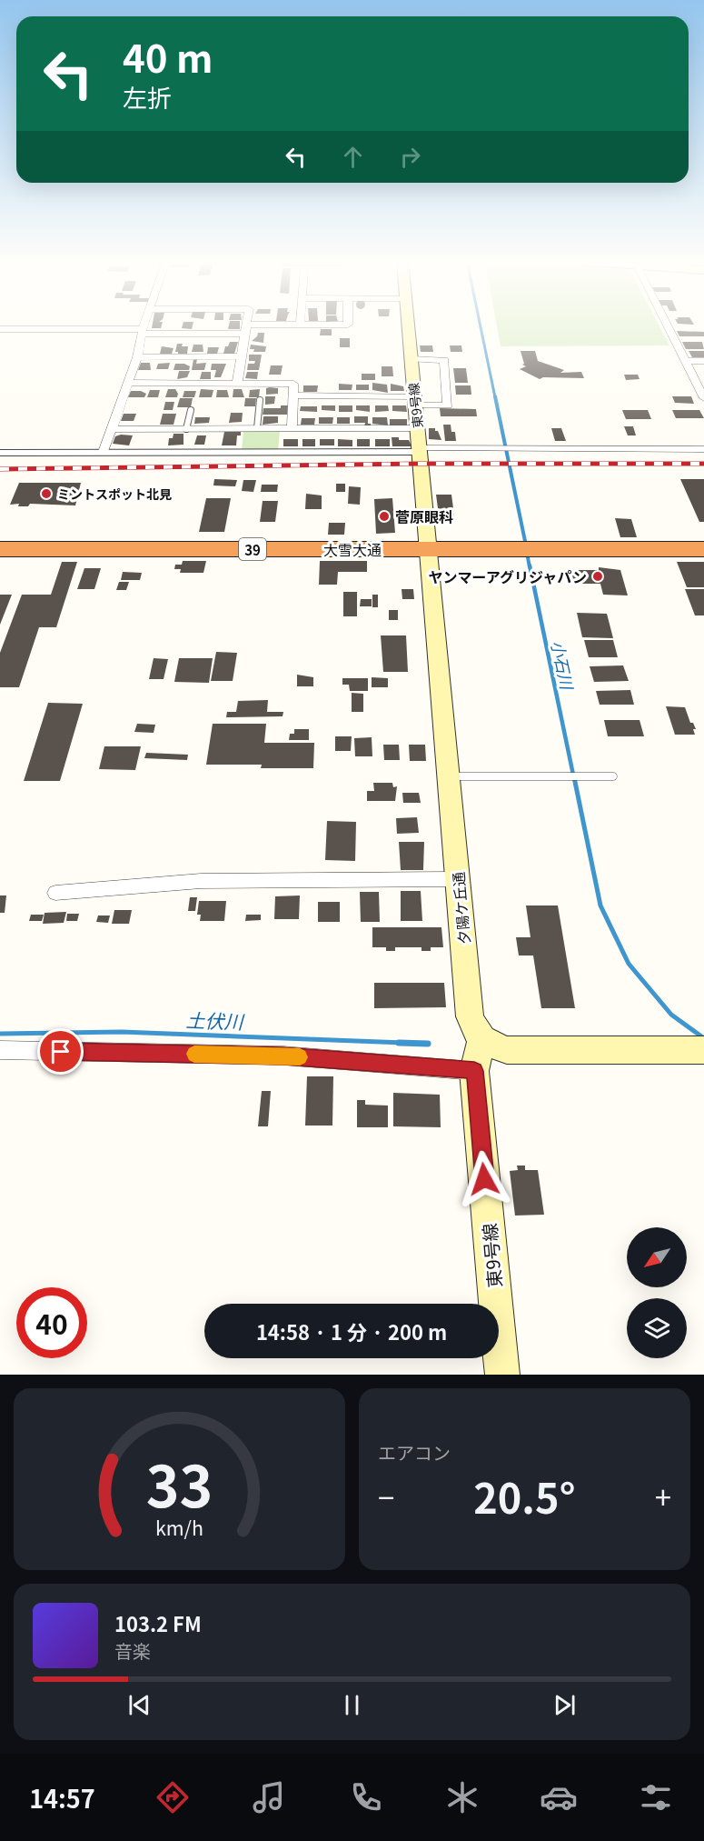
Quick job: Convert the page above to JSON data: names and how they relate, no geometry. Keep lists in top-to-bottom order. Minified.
{"streets":{"highway":["39","大雪大通"],"street":["東9号線","夕陽ケ丘通"]},"crossings":[["東9号線","大雪大通"],["東9号線","夕陽ケ丘通"],["大雪大通","夕陽ケ丘通"]],"water":["小石川","土伏川"],"places":["ミントスポット北見","菅原眼科","ヤンマーアグリジャパン"],"north":"bottom left","page":{"turn":["40 m","左折"],"limit":"40","trip":"14:58 · 1 分 · 200 m","tile":"エアコン","heat":["−","20.5°","+"],"song":["103.2 FM","音楽"],"tabs":"14:57","gauge":["33","km/h"]}}
